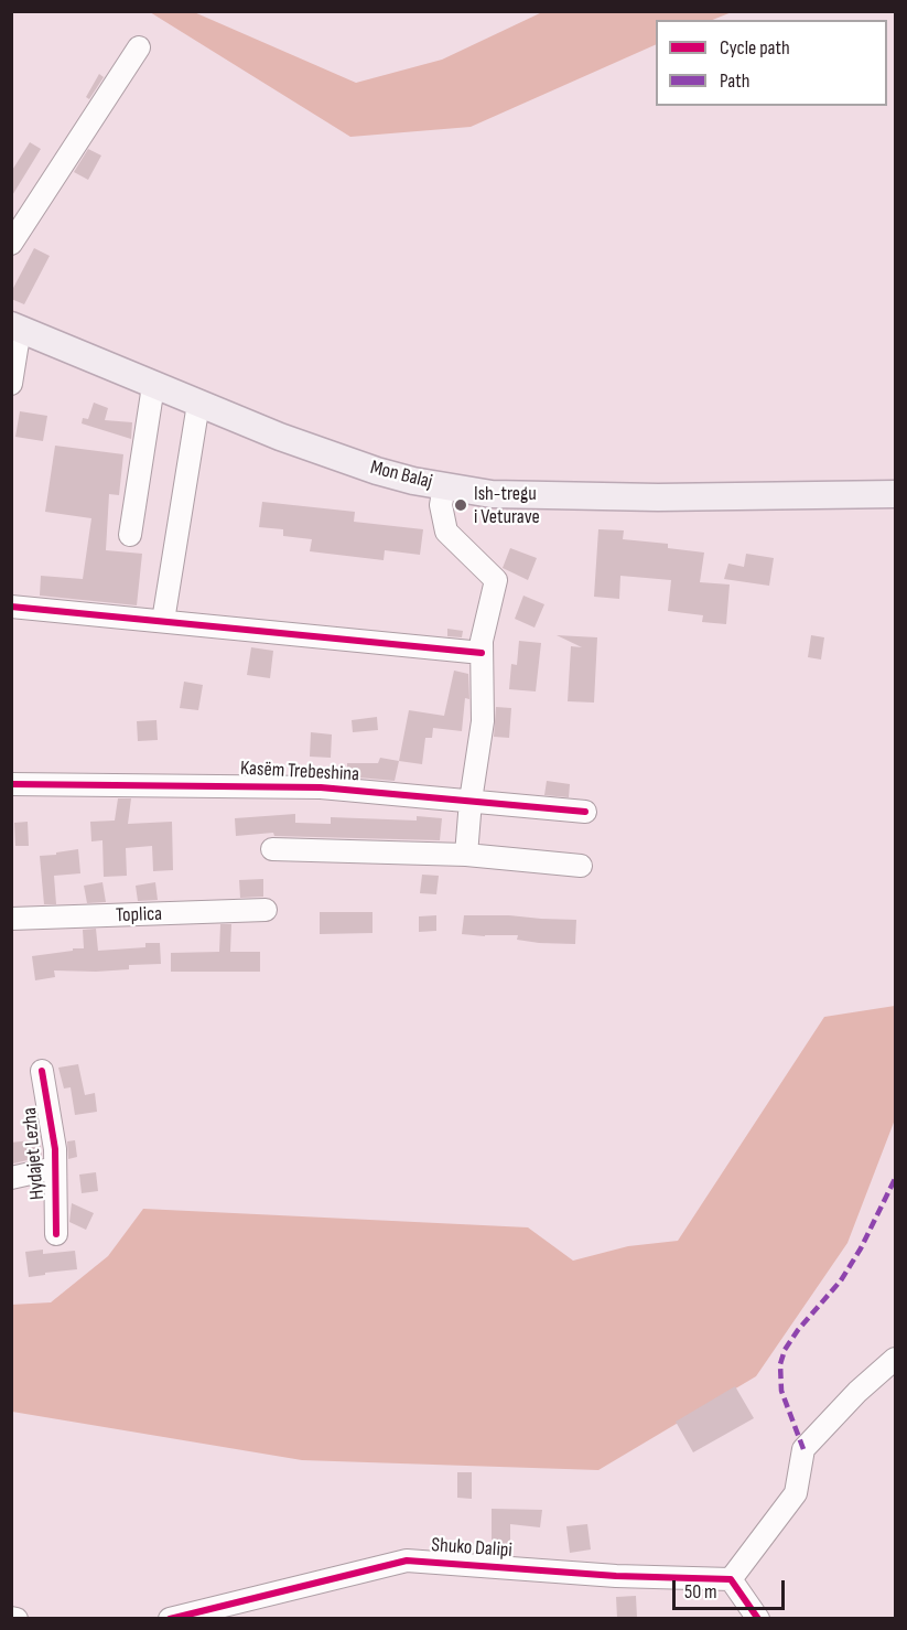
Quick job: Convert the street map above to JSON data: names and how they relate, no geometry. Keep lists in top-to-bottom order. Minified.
{"streets":{"main road":["Mon Balaj"],"street":["Kasëm Trebeshina","Toplica","Hydajet Lezha","Shuko Dalipi"]},"places":["Ish-tregu i Veturave"],"legend":["Cycle path","Path"],"scale_bar":"50 m"}
